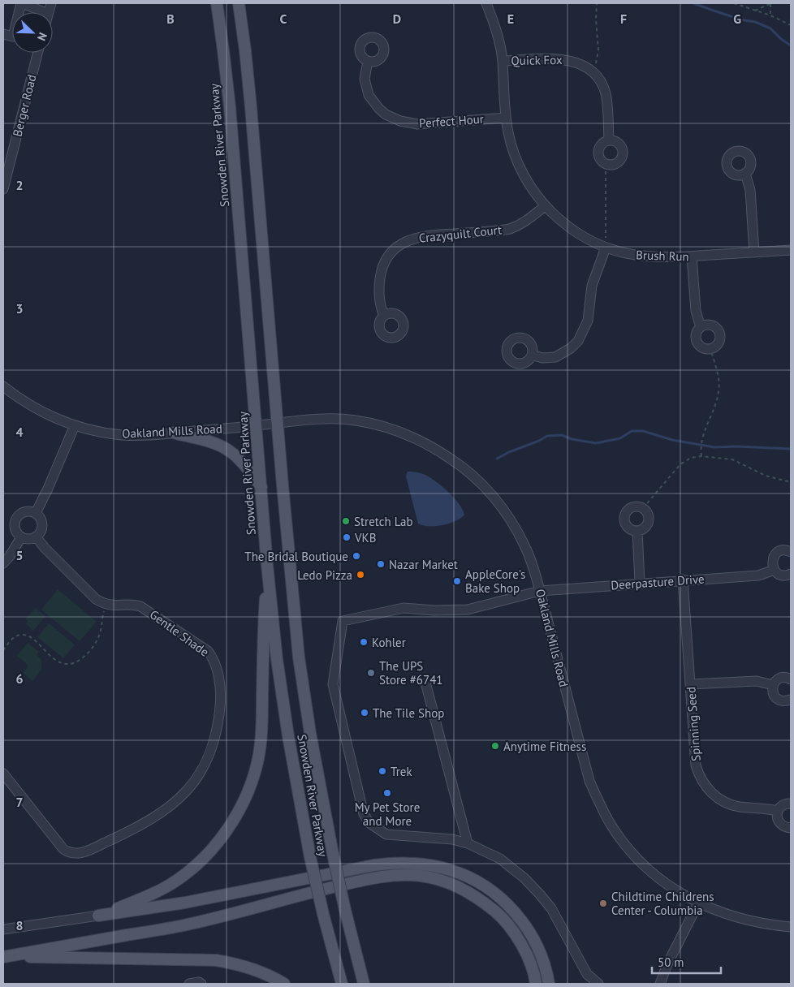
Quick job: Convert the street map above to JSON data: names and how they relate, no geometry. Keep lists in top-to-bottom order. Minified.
{"streets":{"main road":["Snowden River Parkway"],"street":["Quick Fox","Berger Road","Perfect Hour","Crazyquilt Court","Brush Run","Oakland Mills Road","Deerpasture Drive","Gentle Shade","Spinning Seed"]},"crossings":[["Quick Fox","Brush Run"],["Perfect Hour","Brush Run"],["Snowden River Parkway","Oakland Mills Road"],["Crazyquilt Court","Brush Run"],["Oakland Mills Road","Deerpasture Drive"],["Deerpasture Drive","Spinning Seed"]],"places":["Stretch Lab","VKB","The Bridal Boutique","Nazar Market","Ledo Pizza","AppleCore's Bake Shop","Kohler","The UPS Store #6741","The Tile Shop","Anytime Fitness","Trek","My Pet Store and More","Childtime Childrens Center - Columbia"],"scale_bar":"50 m","north":"bottom right","grid":{"columns":["B","C","D","E","F","G"],"rows":["2","3","4","5","6","7","8"]}}
